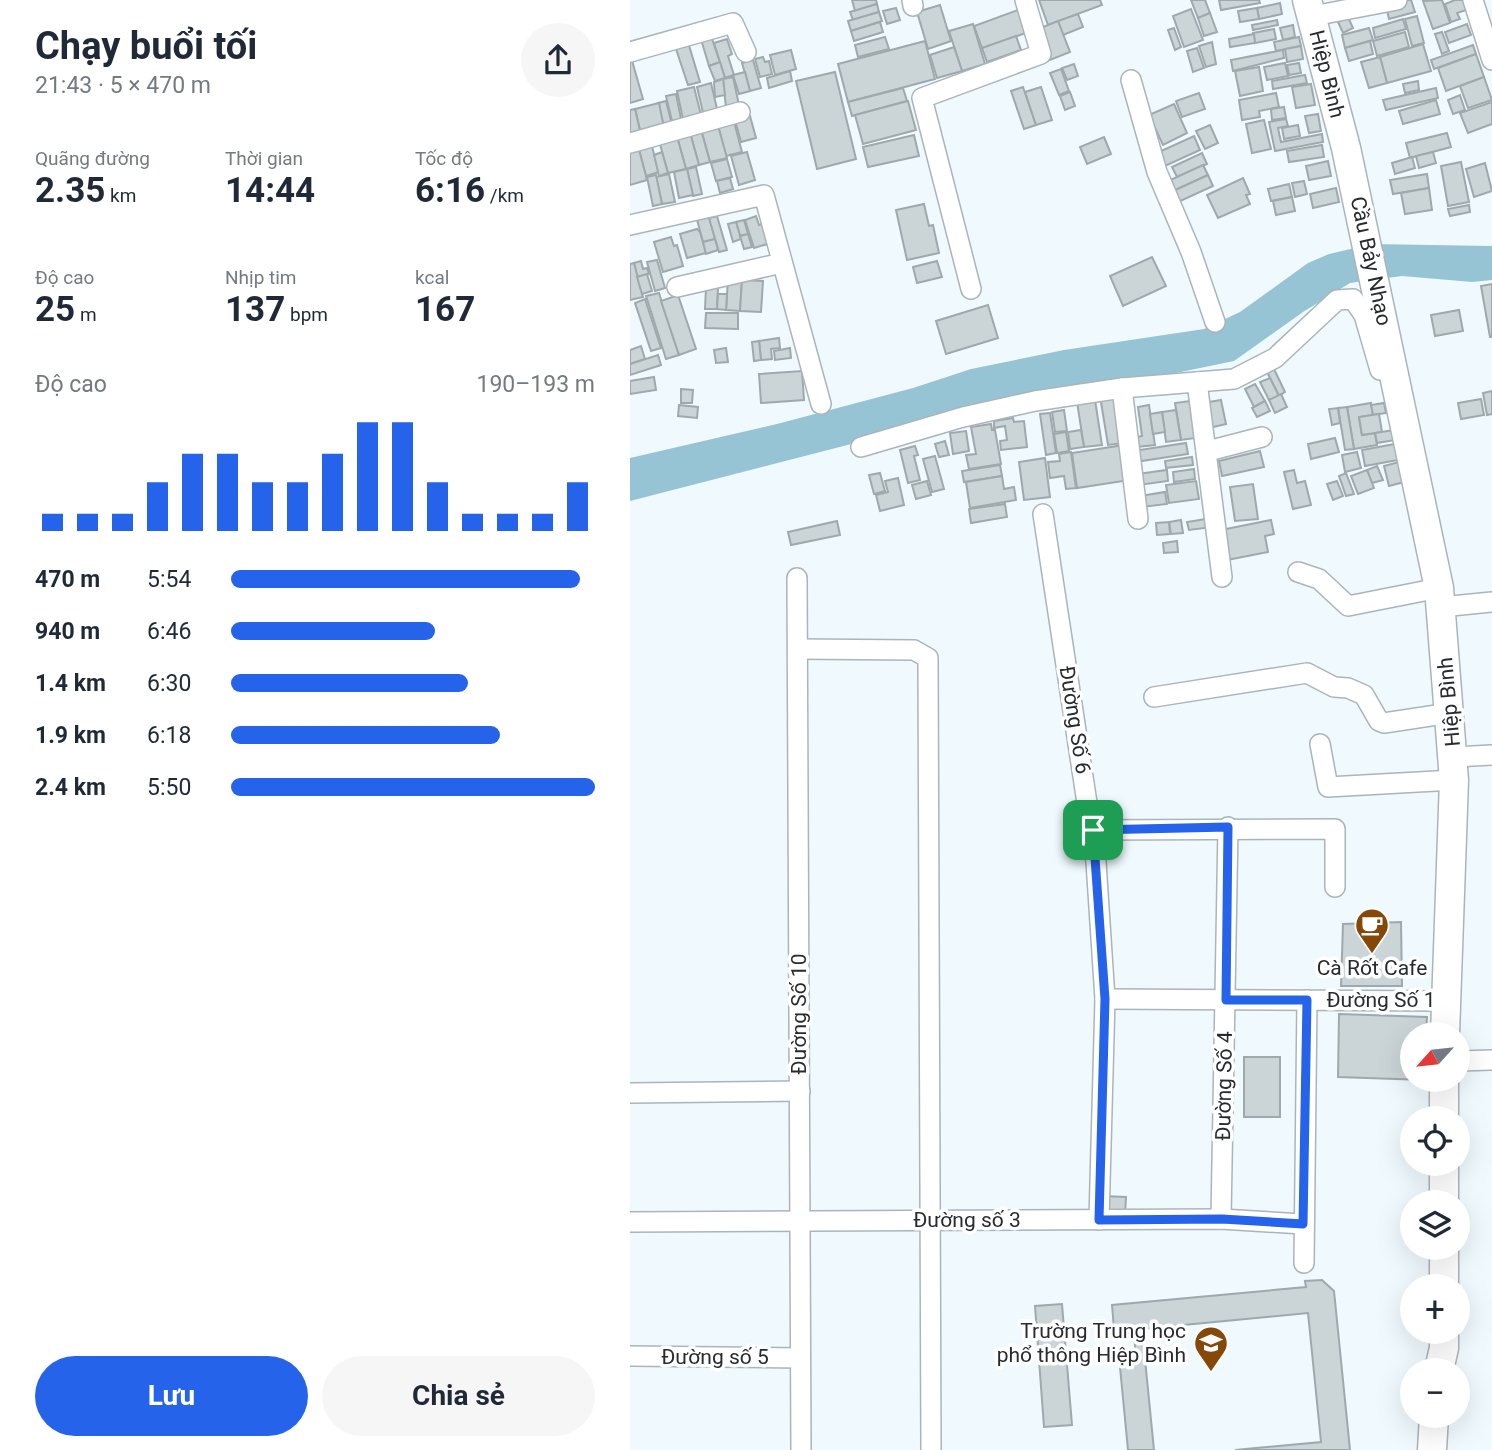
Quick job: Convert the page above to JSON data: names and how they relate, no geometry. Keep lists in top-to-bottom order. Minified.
{"streets":{"main road":["Hiệp Bình","Cầu Bảy Nhạo"],"street":["Đường Số 6","Đường Số 1","Đường Số 10","Đường Số 4","Đường số 3","Đường số 5"]},"crossings":[["Hiệp Bình","Cầu Bảy Nhạo"],["Hiệp Bình","Đường Số 1"],["Đường Số 6","Đường Số 1"],["Đường Số 6","Đường số 3"],["Đường Số 1","Đường Số 4"],["Đường Số 10","Đường số 3"],["Đường Số 10","Đường số 5"],["Đường Số 4","Đường số 3"]],"places":{"cafe":["Cà Rốt Cafe"],"school or university":["Trường Trung học phổ thông Hiệp Bình"]},"north":"bottom left","page":{"heading":["Chạy buổi tối","21:43 · 5 × 470 m"],"stats":[["Quãng đường","2.35 km"],["Thời gian","14:44"],["Tốc độ","6:16 /km"],["Độ cao","25 m"],["Nhịp tim","137 bpm"],["kcal","167"]],"chart":["Độ cao","190–193 m"],"list":[{"name":"470 m","note":"5:54"},{"name":"940 m","note":"6:46"},{"name":"1.4 km","note":"6:30"},{"name":"1.9 km","note":"6:18"},{"name":"2.4 km","note":"5:50"}],"map_buttons":["+","−"],"buttons":["Lưu","Chia sẻ"]}}
